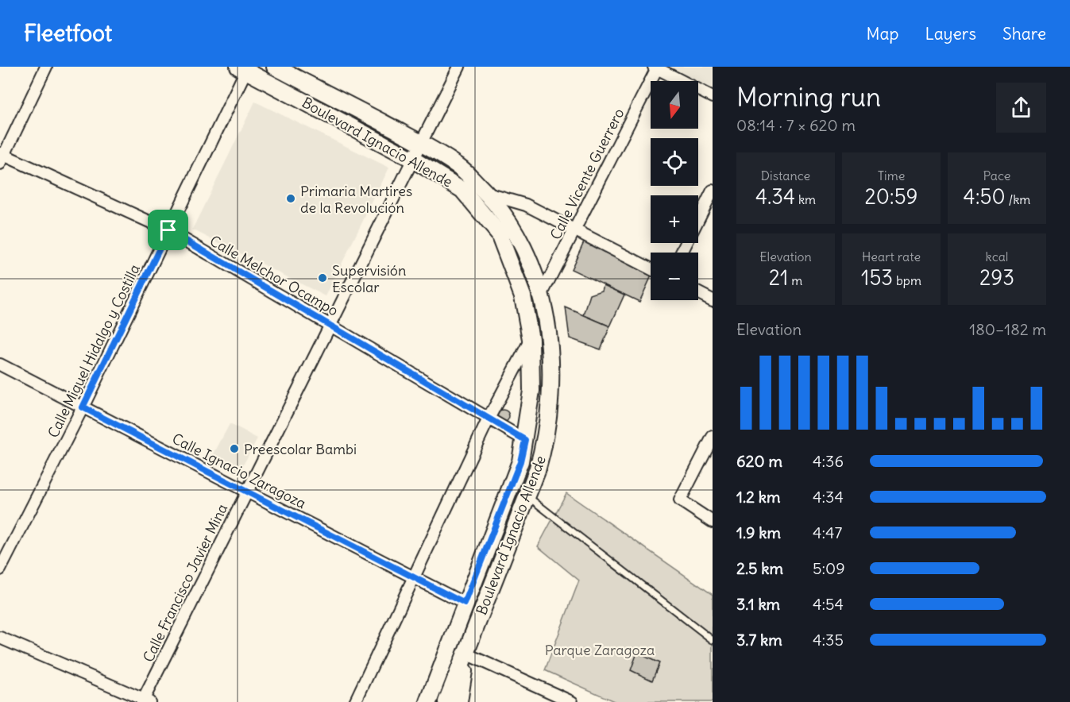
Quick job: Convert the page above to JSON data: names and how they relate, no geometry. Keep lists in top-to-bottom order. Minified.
{"streets":{"main road":["Boulevard Ignacio Allende"],"street":["Calle Vicente Guerrero","Calle Melchor Ocampo","Calle Miguel Hidalgo y Costilla","Calle Ignacio Zaragoza","Calle Francisco Javier Mina"]},"crossings":[["Boulevard Ignacio Allende","Calle Vicente Guerrero"],["Boulevard Ignacio Allende","Calle Melchor Ocampo"],["Boulevard Ignacio Allende","Calle Miguel Hidalgo y Costilla"],["Boulevard Ignacio Allende","Calle Ignacio Zaragoza"],["Boulevard Ignacio Allende","Calle Francisco Javier Mina"],["Calle Melchor Ocampo","Calle Miguel Hidalgo y Costilla"],["Calle Melchor Ocampo","Calle Francisco Javier Mina"],["Calle Miguel Hidalgo y Costilla","Calle Ignacio Zaragoza"],["Calle Ignacio Zaragoza","Calle Francisco Javier Mina"]],"parks":["Parque Zaragoza"],"places":["Primaria Martires de la Revolución","Supervisión Escolar","Preescolar Bambi"],"north":"bottom","page":{"header":"Fleetfoot","nav":["Map","Layers","Share"],"heading":["Morning run","08:14 · 7 × 620 m"],"map_buttons":["+","−"],"stats":[["Distance","4.34 km"],["Time","20:59"],["Pace","4:50 /km"],["Elevation","21 m"],["Heart rate","153 bpm"],["kcal","293"]],"chart":["Elevation","180–182 m"],"list":[{"name":"620 m","note":"4:36"},{"name":"1.2 km","note":"4:34"},{"name":"1.9 km","note":"4:47"},{"name":"2.5 km","note":"5:09"},{"name":"3.1 km","note":"4:54"},{"name":"3.7 km","note":"4:35"}]}}
